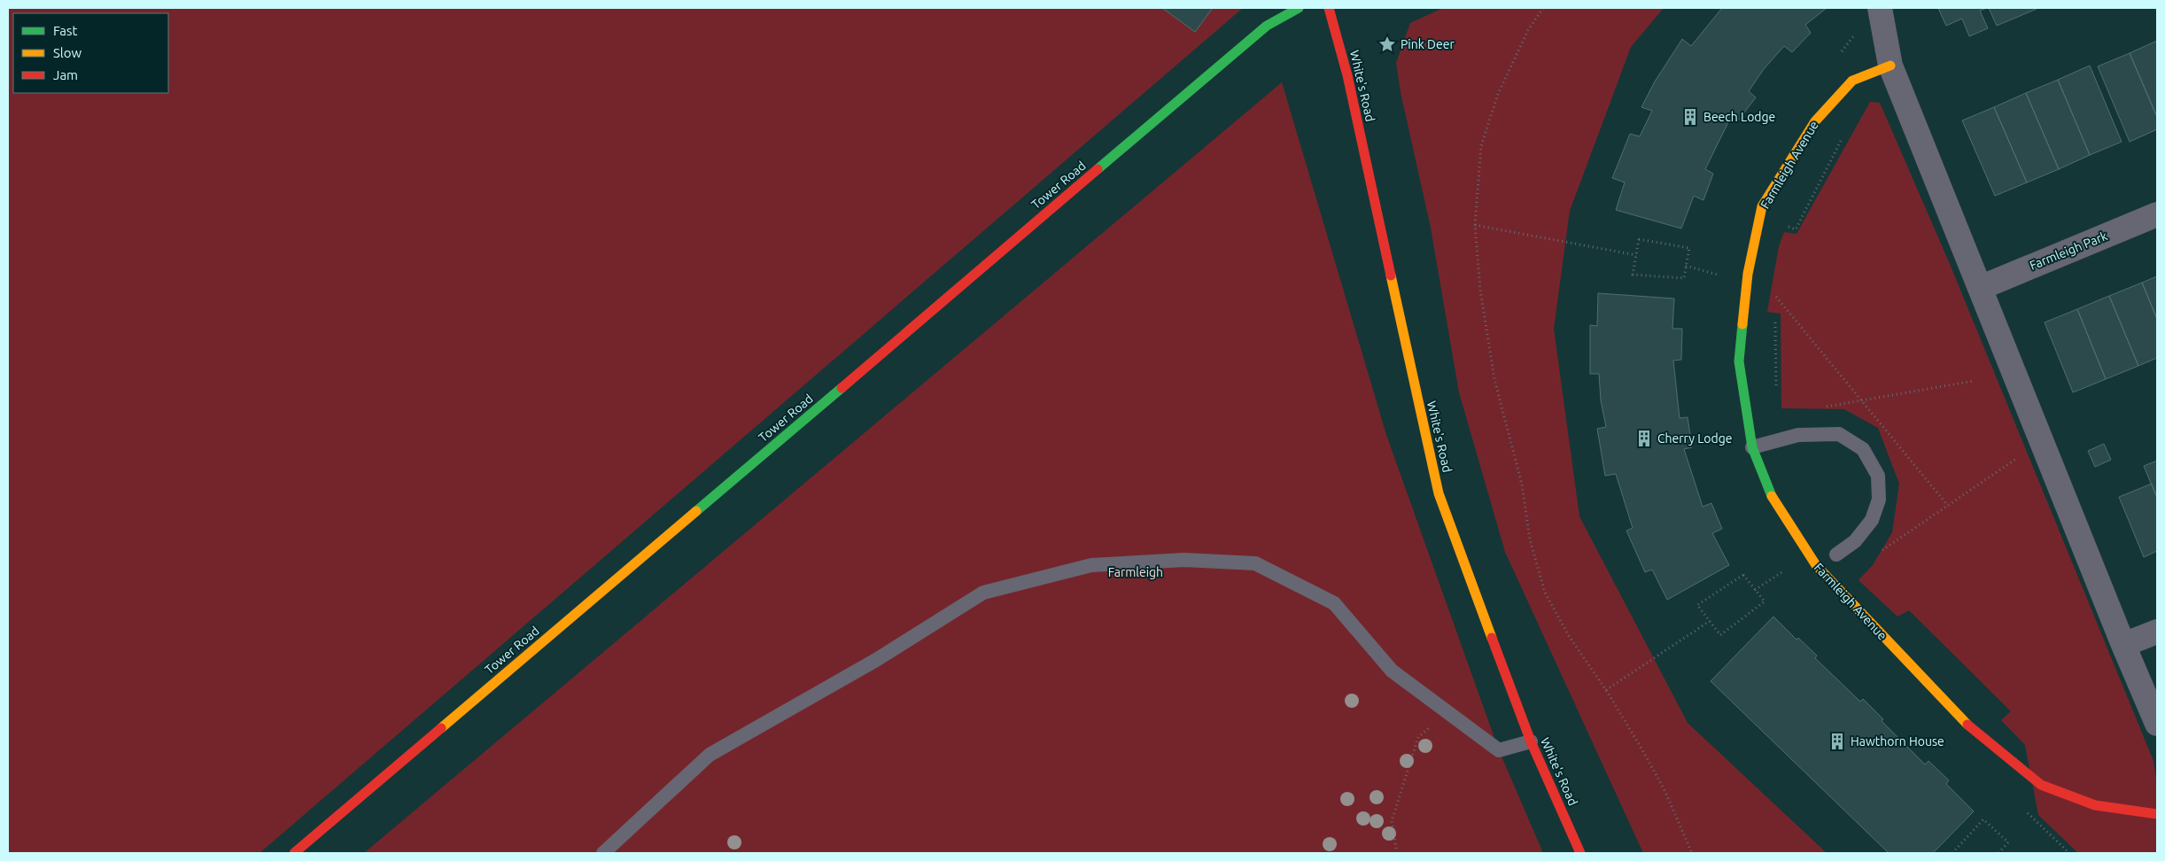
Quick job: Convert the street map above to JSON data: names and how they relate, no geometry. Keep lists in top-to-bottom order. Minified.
{"streets":{"street":["White's Road","Farmleigh Avenue","Tower Road","Farmleigh Park"]},"parks":["Farmleigh"],"places":{"place":["Pink Deer"],"building":["Beech Lodge","Cherry Lodge","Hawthorn House"]},"legend":["Fast","Slow","Jam"]}
